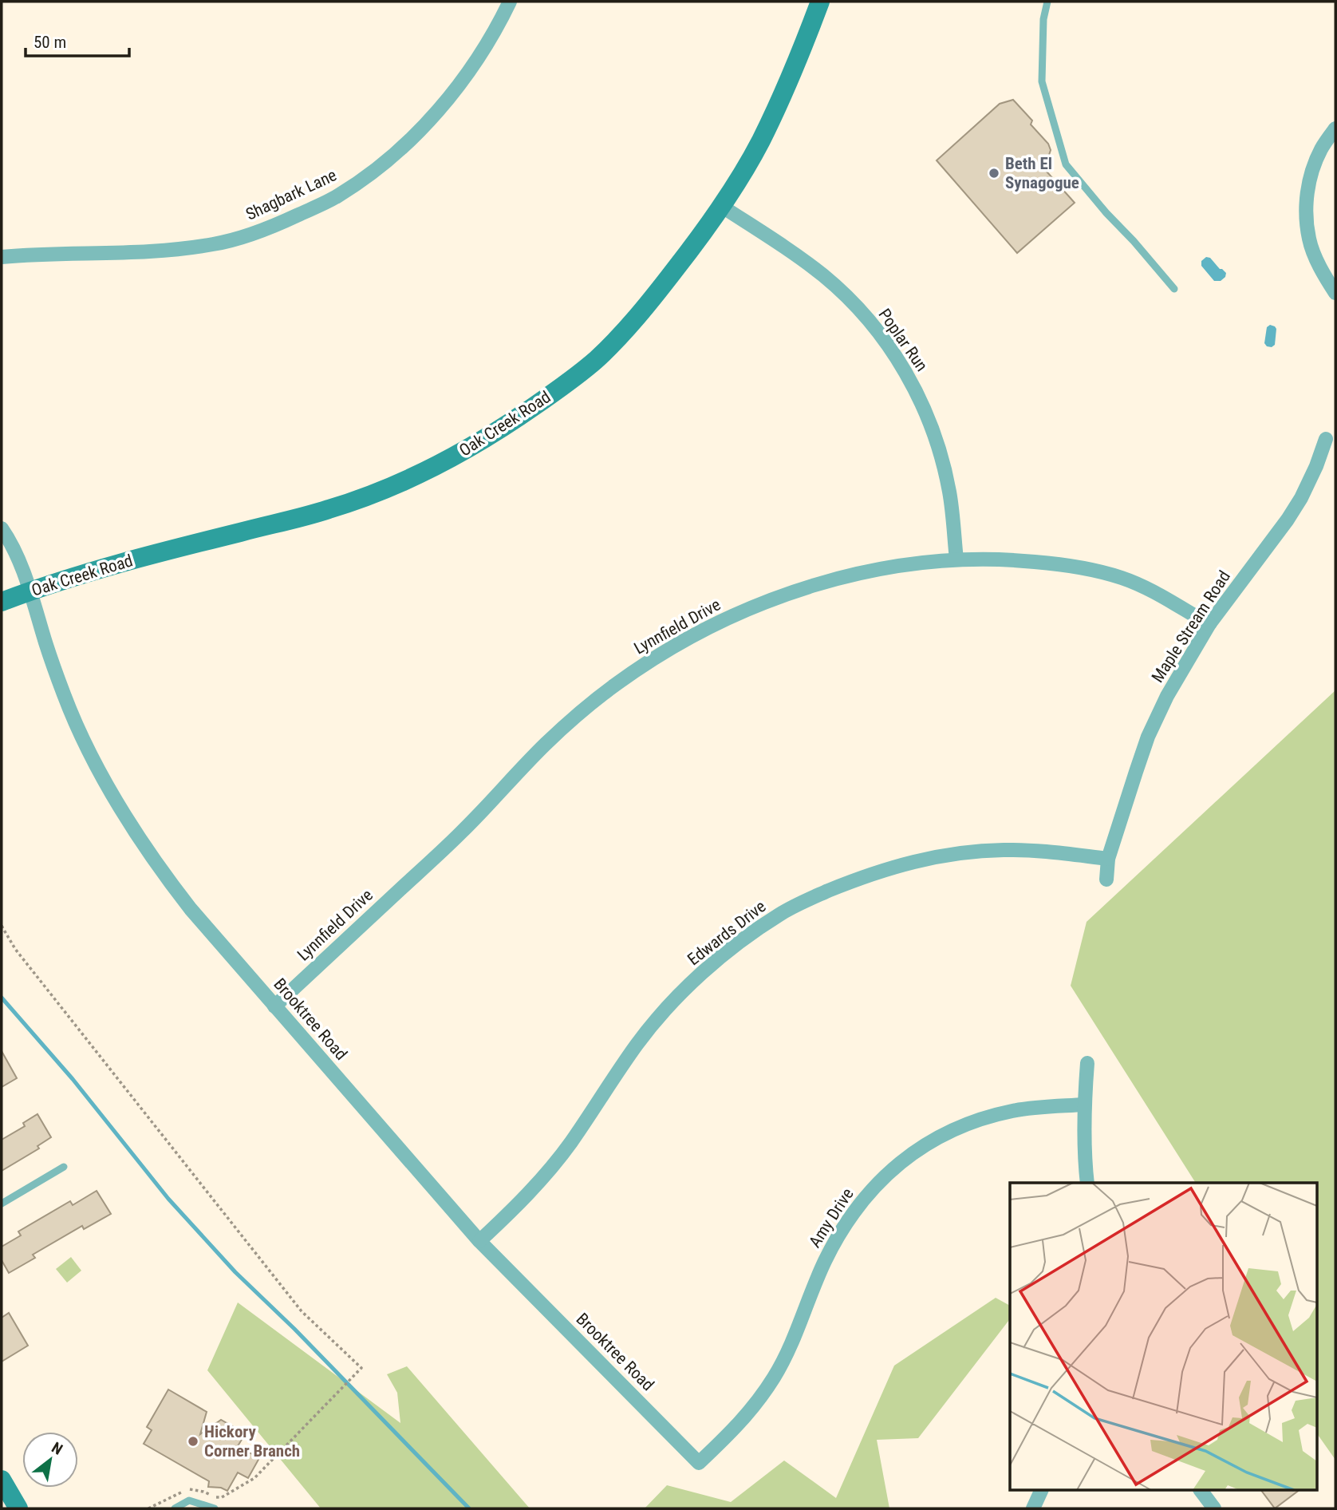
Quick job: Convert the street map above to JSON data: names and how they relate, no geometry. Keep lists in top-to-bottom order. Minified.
{"streets":{"street":["Shagbark Lane","Poplar Run","Oak Creek Road","Lynnfield Drive","Maple Stream Road","Edwards Drive","Brooktree Road","Amy Drive"]},"crossings":[["Poplar Run","Oak Creek Road"],["Poplar Run","Lynnfield Drive"],["Oak Creek Road","Brooktree Road"],["Lynnfield Drive","Maple Stream Road"],["Lynnfield Drive","Brooktree Road"],["Maple Stream Road","Edwards Drive"],["Edwards Drive","Brooktree Road"],["Brooktree Road","Amy Drive"]],"places":["Beth El Synagogue","Hickory Corner Branch"],"scale_bar":"50 m","north":"top right"}
